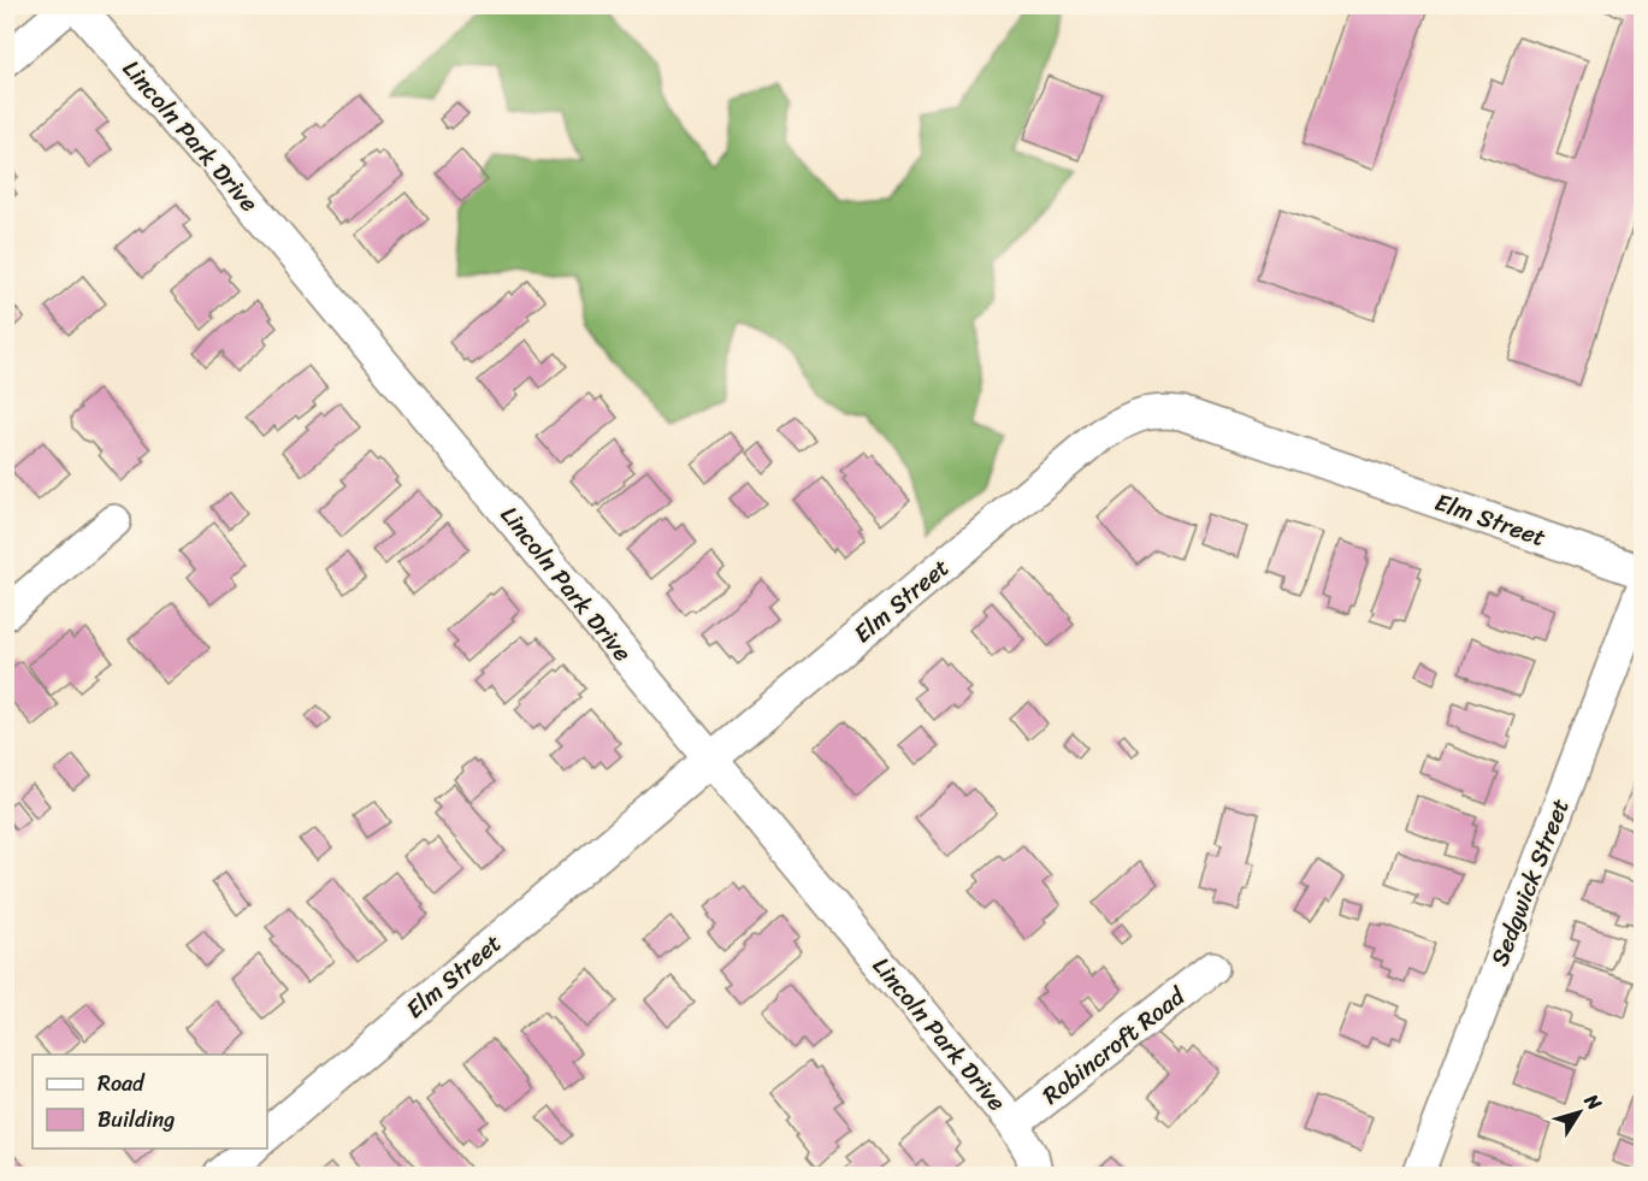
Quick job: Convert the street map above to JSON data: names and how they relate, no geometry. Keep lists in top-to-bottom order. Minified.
{"streets":{"street":["Lincoln Park Drive","Elm Street","Sedgwick Street","Robincroft Road"]},"crossings":[["Lincoln Park Drive","Elm Street"],["Lincoln Park Drive","Robincroft Road"]],"legend":["Road","Building"],"north":"top right"}
